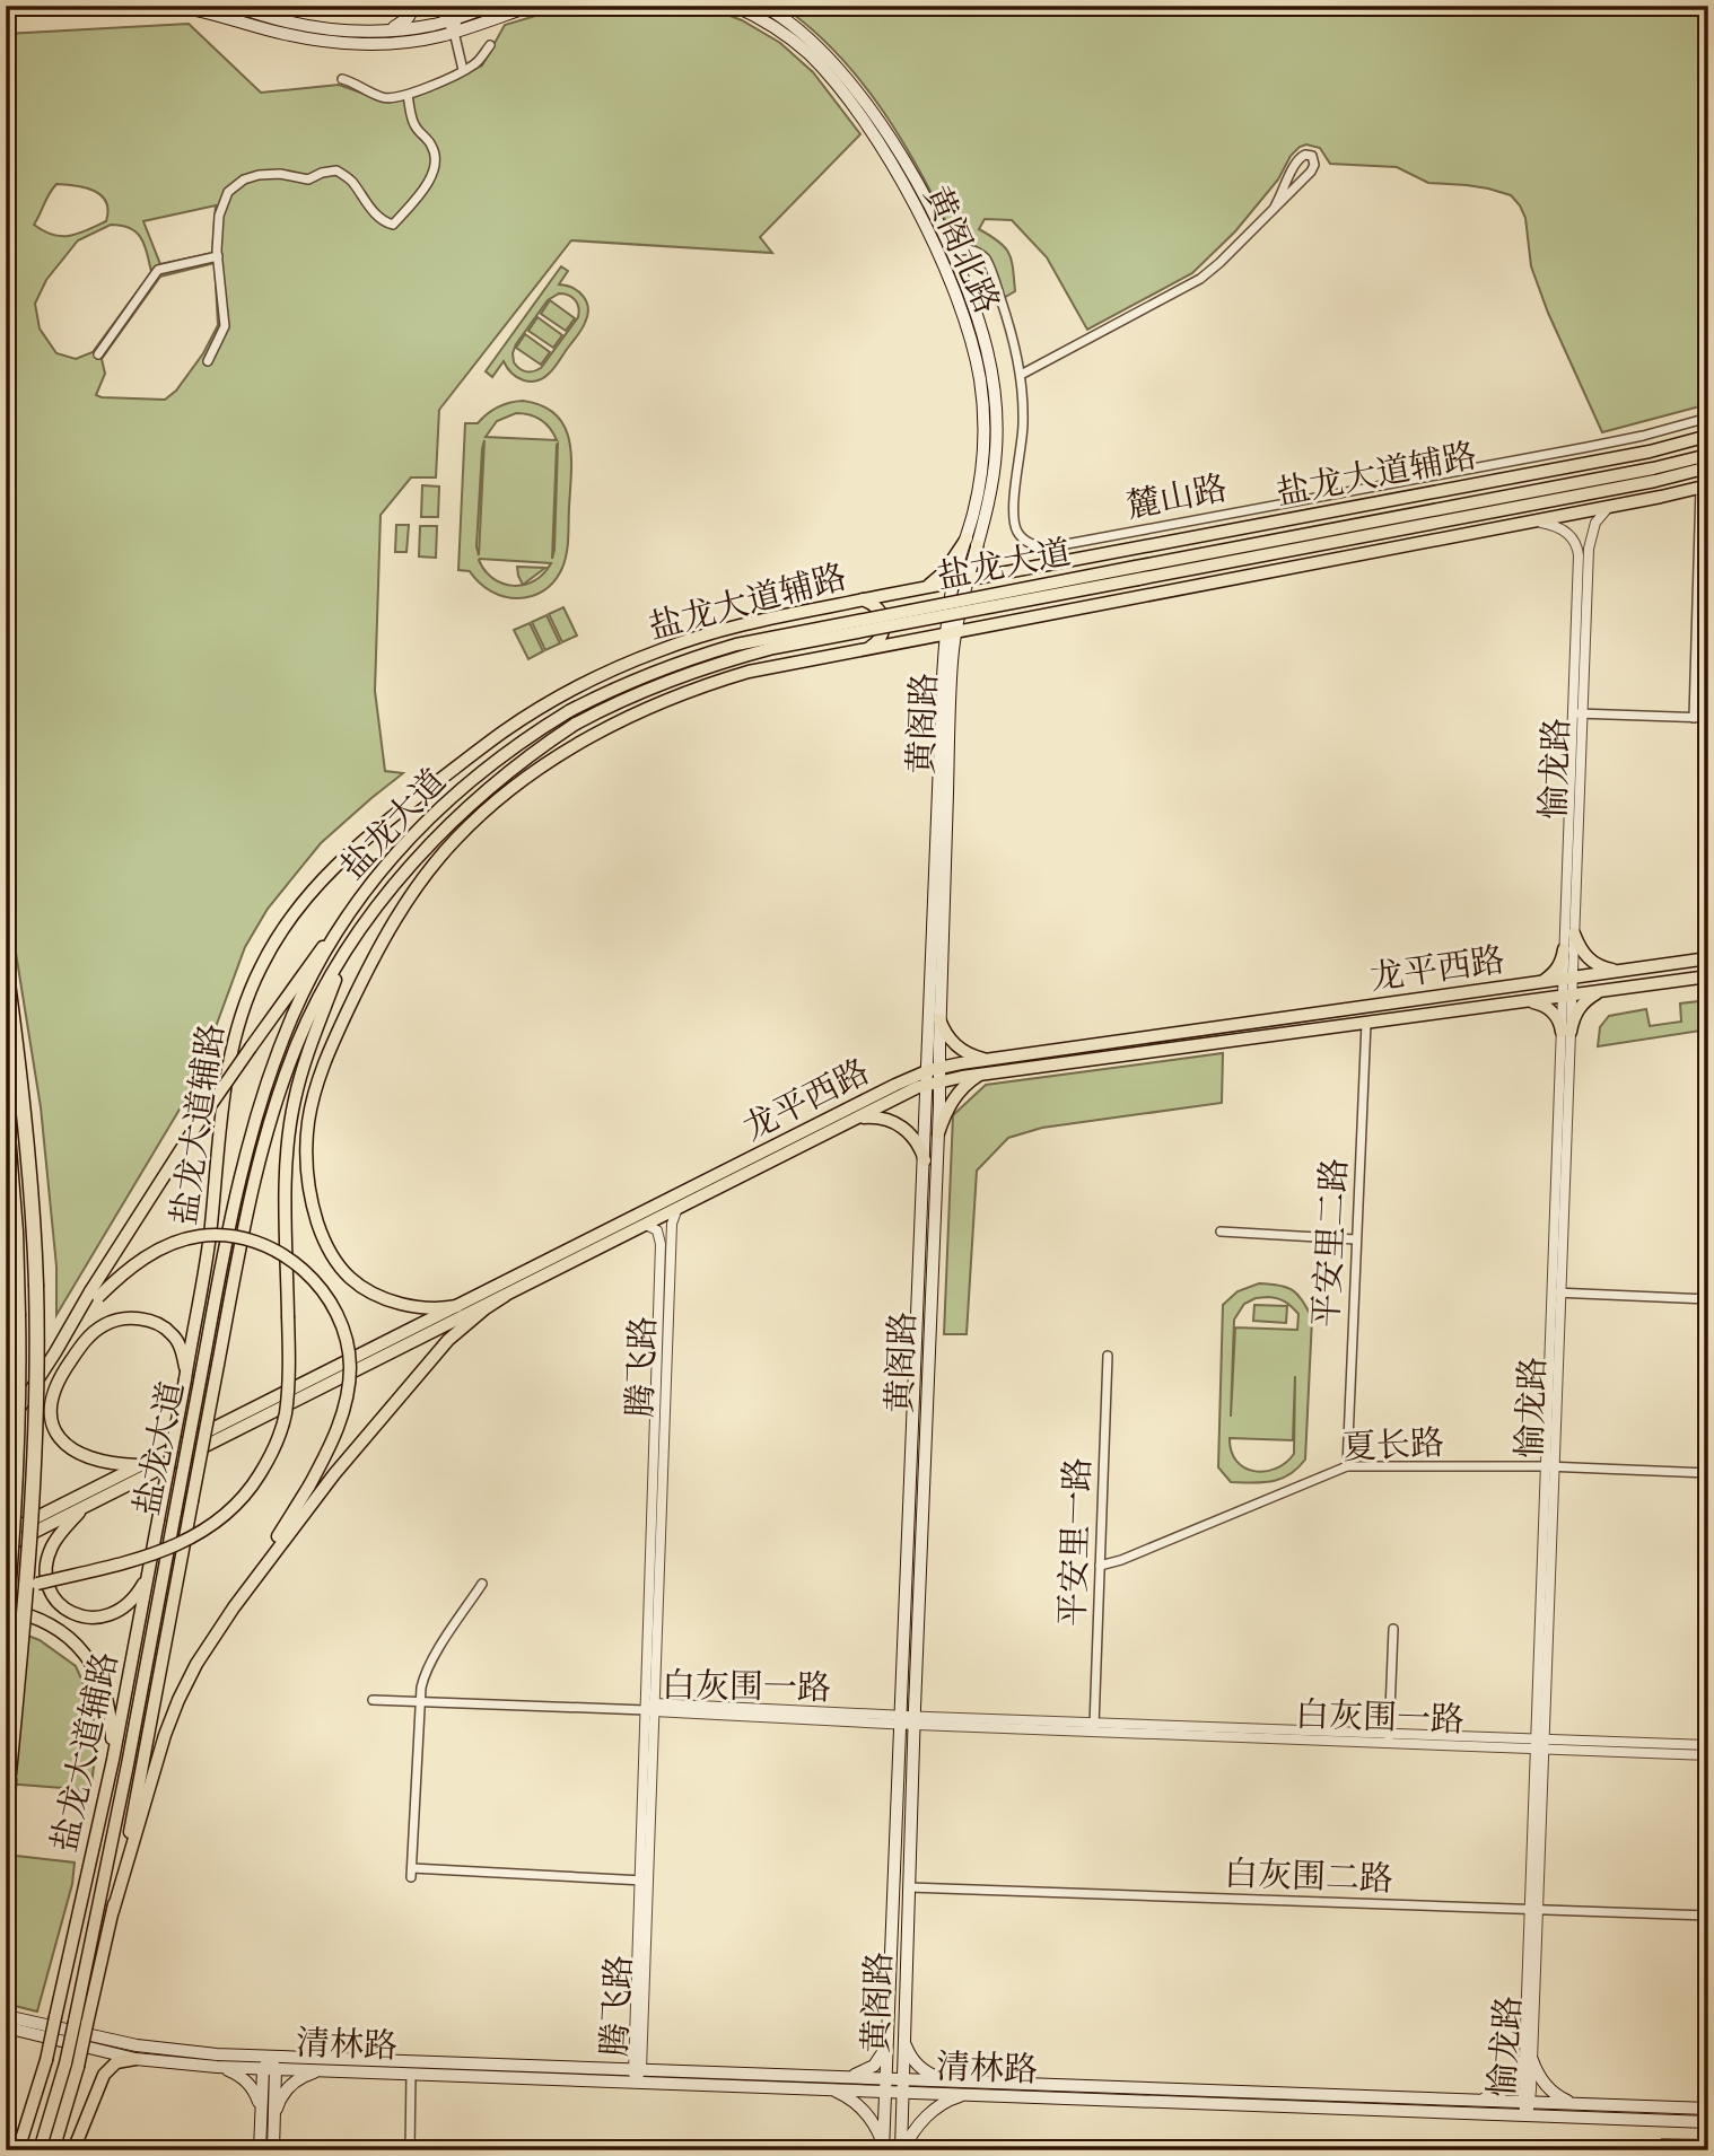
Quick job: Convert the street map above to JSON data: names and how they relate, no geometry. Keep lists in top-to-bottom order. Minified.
{"streets":{"main road":["黄阁北路","盐龙大道辅路","盐龙大道","黄阁路","龙平西路","清林路"],"street":["麓山路","愉龙路","平安里二路","腾飞路","夏长路","平安里一路","白灰围一路","白灰围二路"]},"crossings":[["黄阁北路","盐龙大道辅路"],["黄阁北路","麓山路"],["黄阁北路","黄阁路"],["盐龙大道辅路","黄阁路"],["盐龙大道辅路","愉龙路"],["盐龙大道辅路","龙平西路"],["黄阁路","龙平西路"],["黄阁路","白灰围一路"],["黄阁路","白灰围二路"],["黄阁路","清林路"],["愉龙路","龙平西路"],["愉龙路","夏长路"],["愉龙路","白灰围一路"],["愉龙路","白灰围二路"],["愉龙路","清林路"],["龙平西路","平安里二路"],["龙平西路","腾飞路"],["平安里二路","夏长路"],["腾飞路","白灰围一路"],["腾飞路","清林路"],["夏长路","平安里一路"],["平安里一路","白灰围一路"]]}
